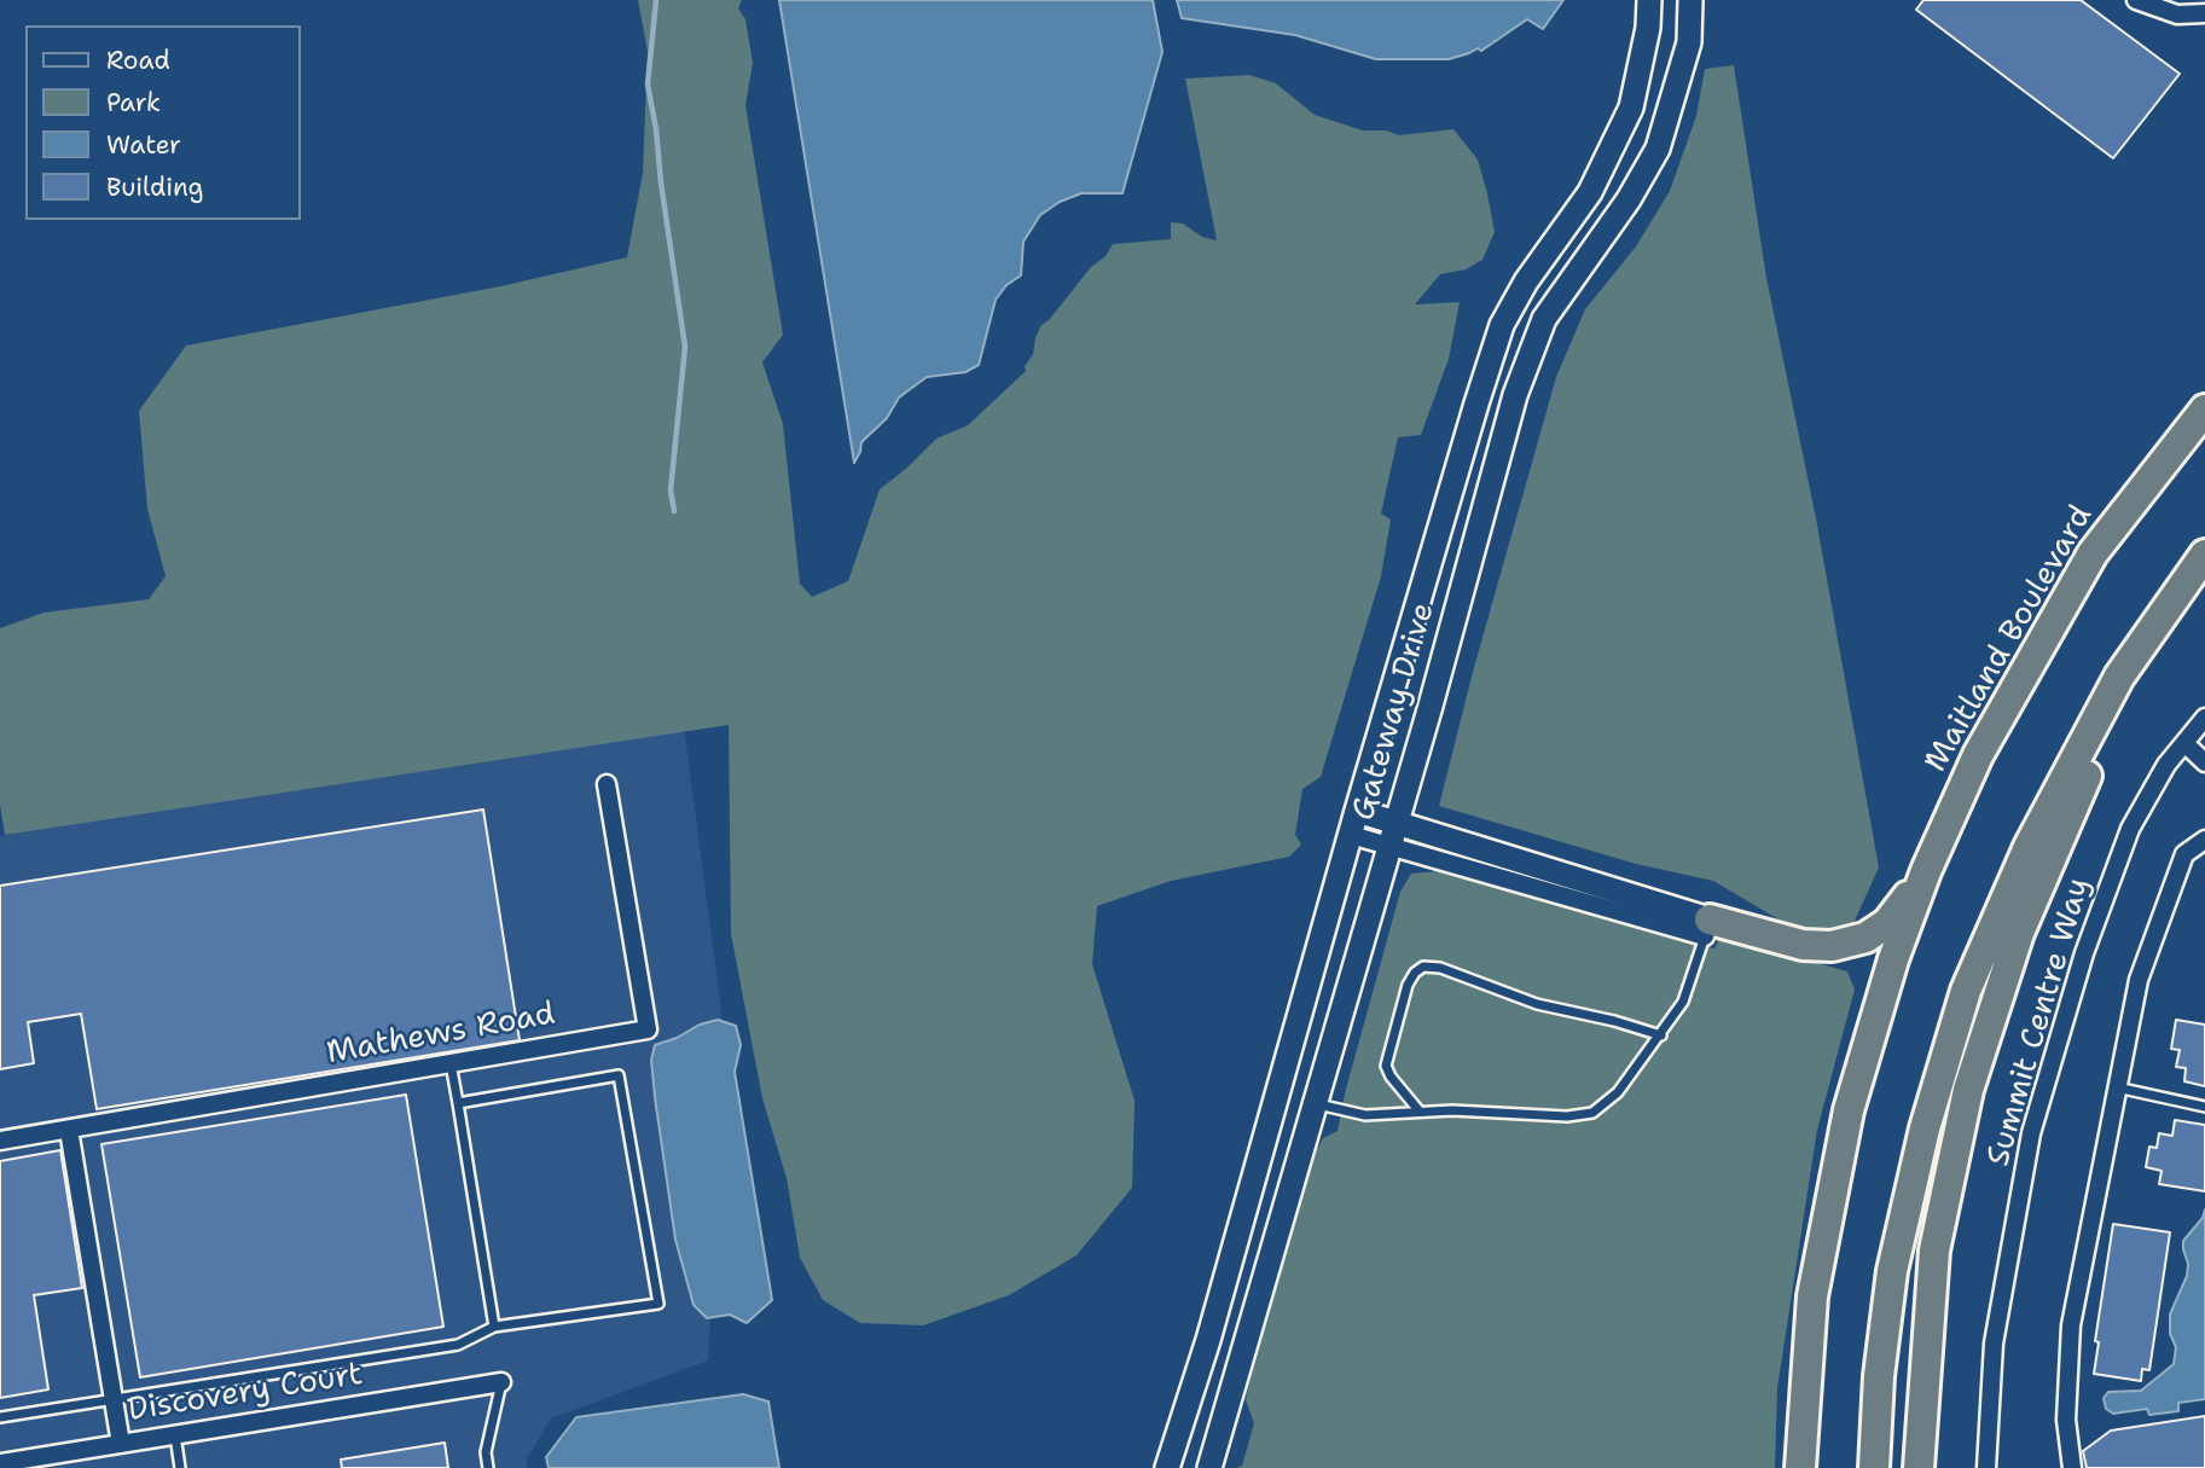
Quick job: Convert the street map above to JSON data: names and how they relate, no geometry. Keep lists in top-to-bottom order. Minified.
{"streets":{"highway":["Maitland Boulevard"],"street":["Gateway Drive","Summit Centre Way","Mathews Road","Discovery Court"]},"legend":["Road","Park","Water","Building"]}
